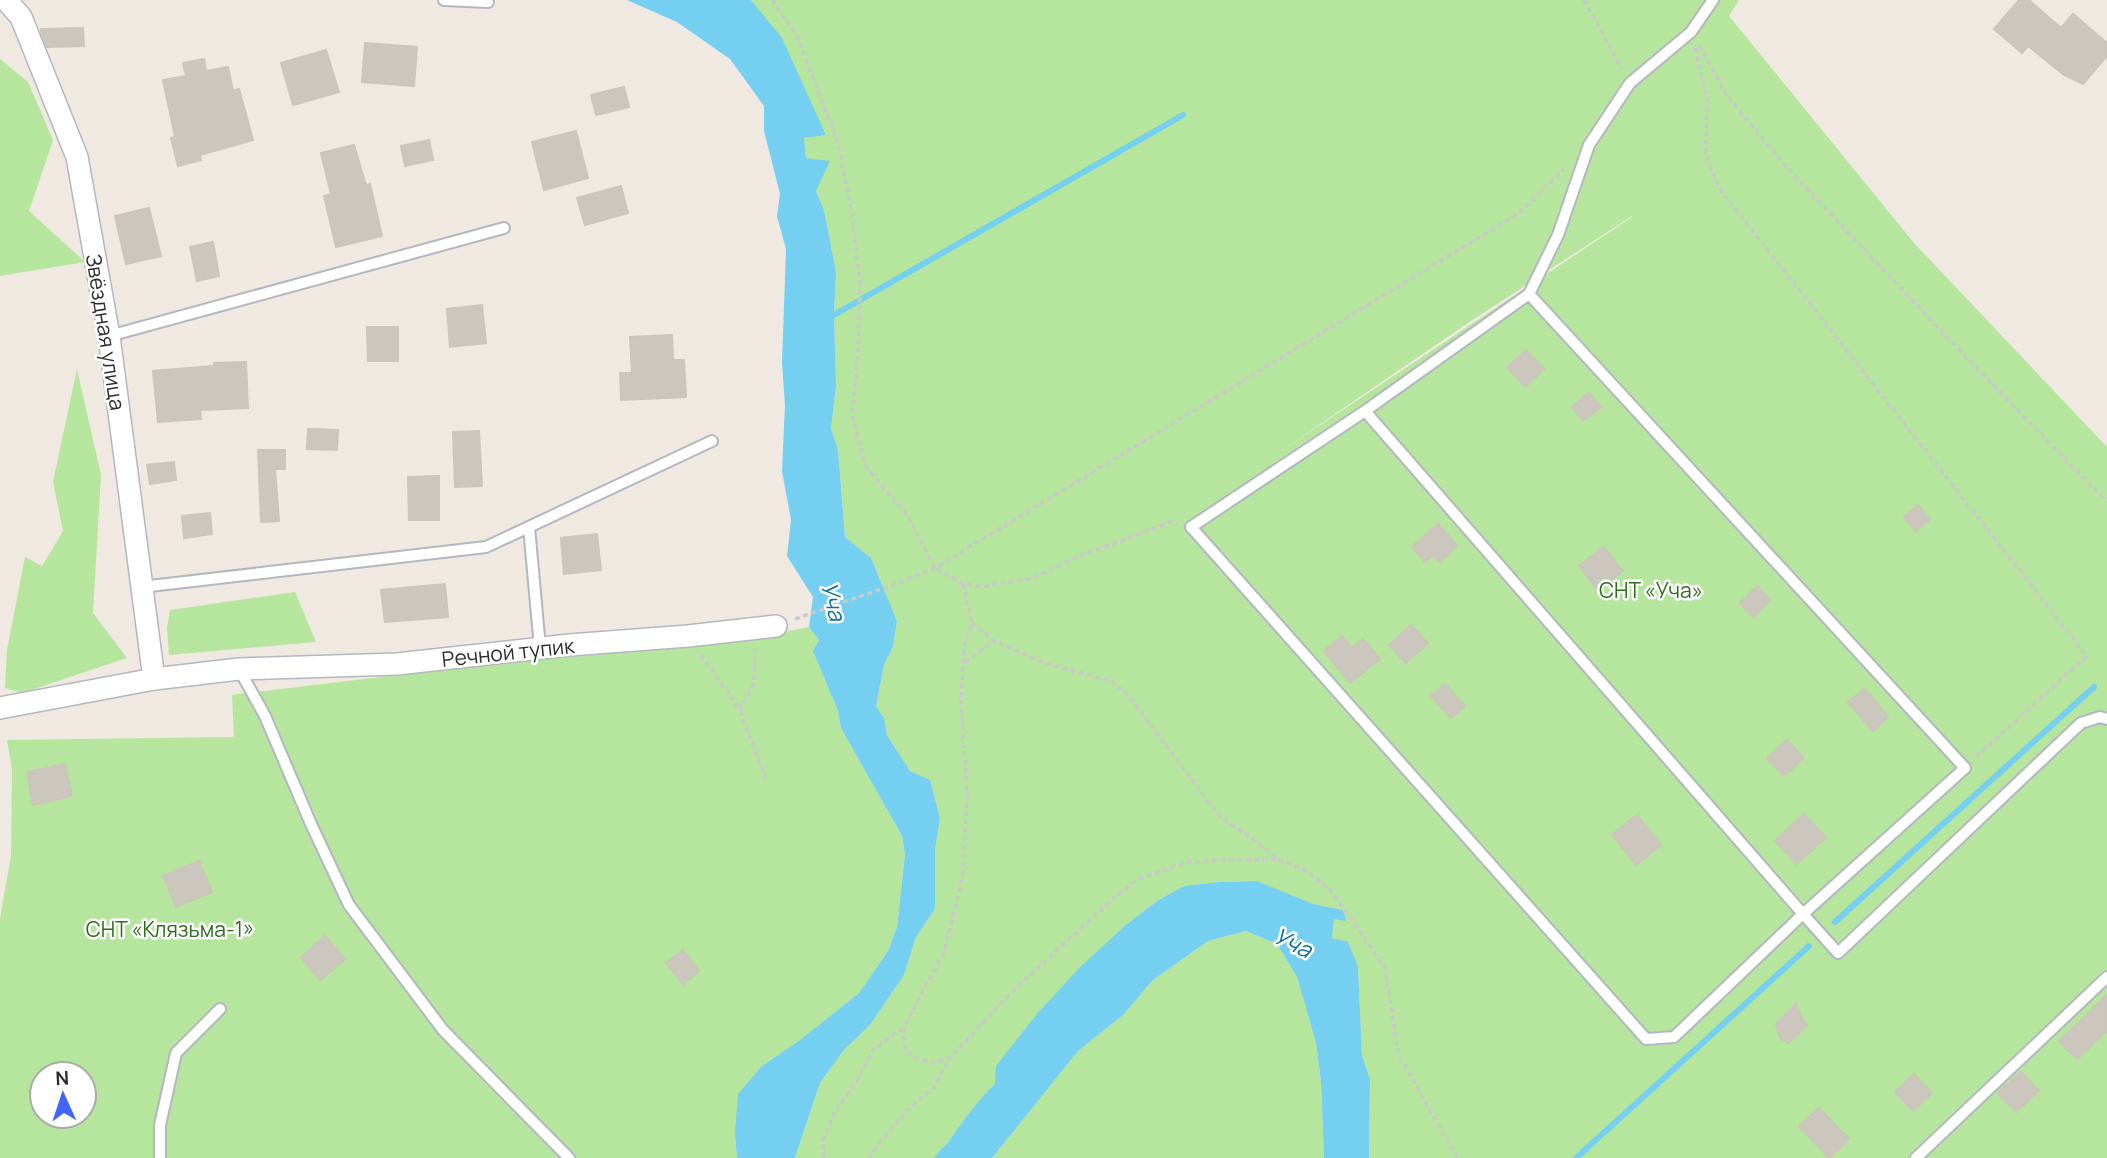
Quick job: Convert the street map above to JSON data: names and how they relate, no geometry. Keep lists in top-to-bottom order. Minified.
{"streets":{"street":["Звёздная улица","Речной тупик"]},"crossings":[["Звёздная улица","Речной тупик"]],"water":["Уча"],"parks":["СНТ «Уча»","СНТ «Клязьма-1»"],"north":"top"}
